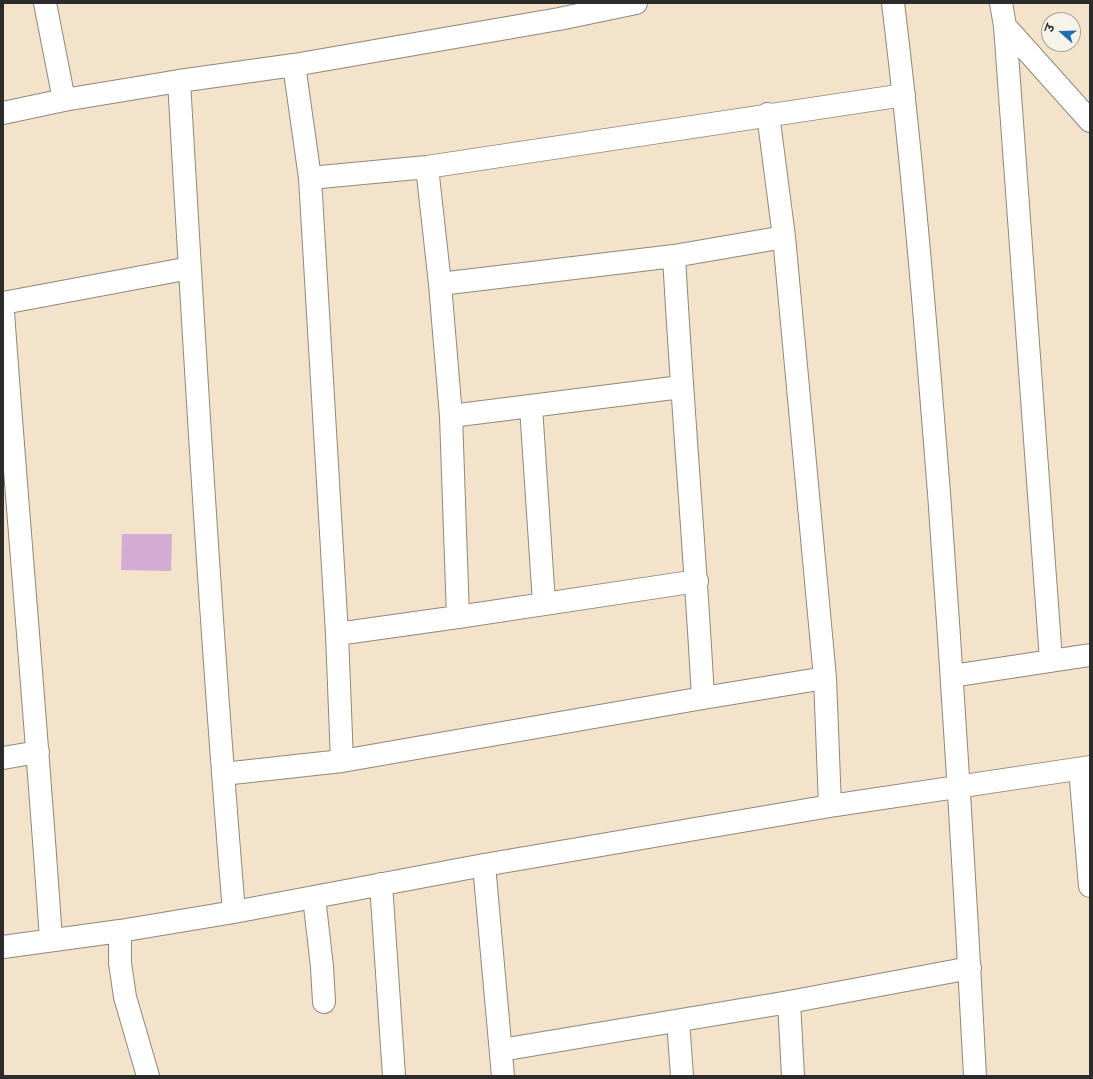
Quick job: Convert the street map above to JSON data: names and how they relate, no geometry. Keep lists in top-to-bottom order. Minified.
{"north":"left"}
